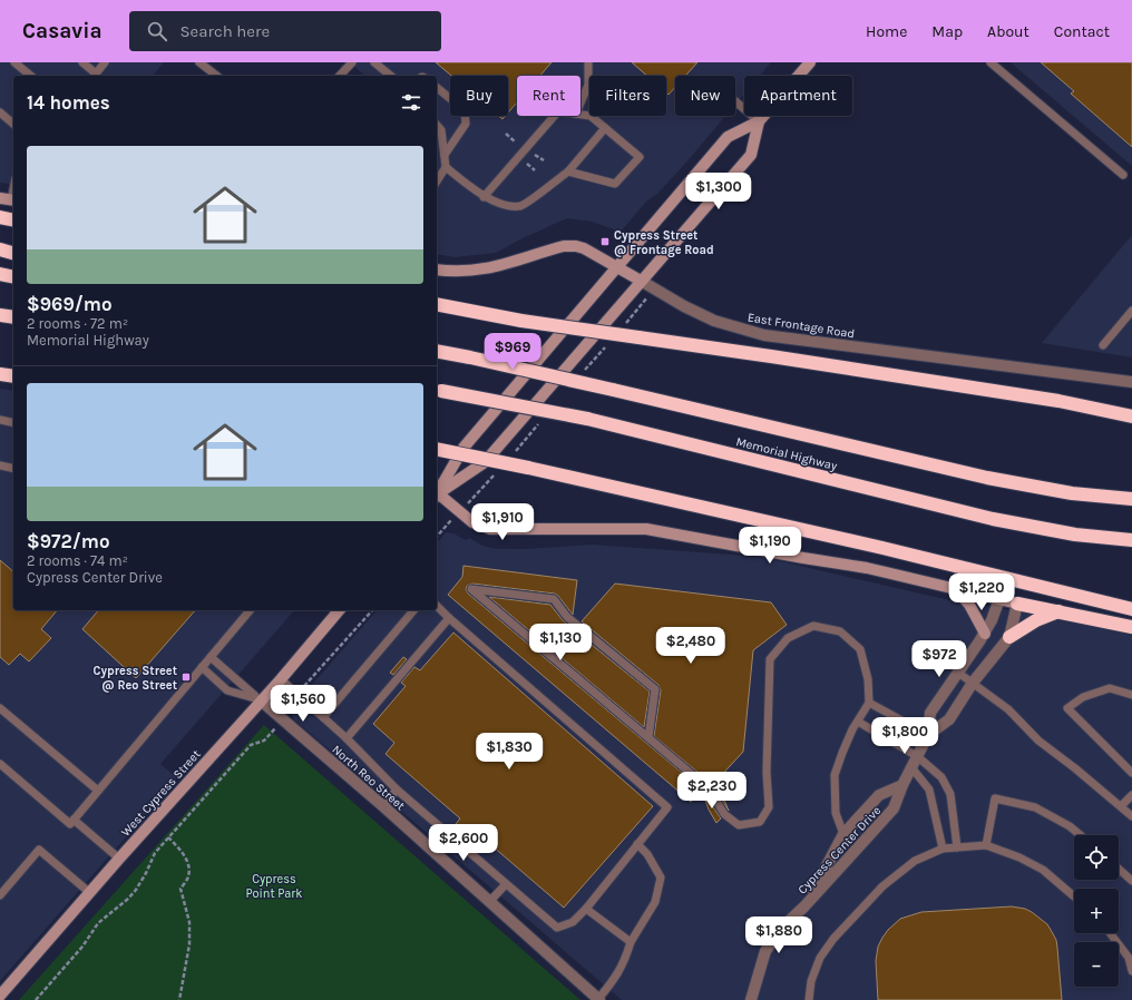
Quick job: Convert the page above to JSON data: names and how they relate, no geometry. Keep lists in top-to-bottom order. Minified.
{"streets":{"highway":["Memorial Highway"],"street":["East Frontage Road","North Reo Street","West Cypress Street","Cypress Center Drive"]},"crossings":[["North Reo Street","West Cypress Street"]],"parks":["Cypress Point Park"],"places":{"transit":["Cypress Street @ Frontage Road","Cypress Street @ Reo Street"]},"page":{"header":"Casavia","search":"Search here","nav":["Home","Map","About","Contact"],"chip":["Buy","Rent","Filters","New","Apartment"],"heading":"14 homes","list":[{"name":"$969/mo","note":"2 rooms · 72 m² · Memorial Highway"},{"name":"$972/mo","note":"2 rooms · 74 m² · Cypress Center Drive"}],"price":["$1,300","$969","$1,910","$1,190","$1,220","$1,130","$2,480","$972","$1,560","$1,800","$1,830","$2,230","$2,600","$1,880"],"map_buttons":["+","−"]}}
